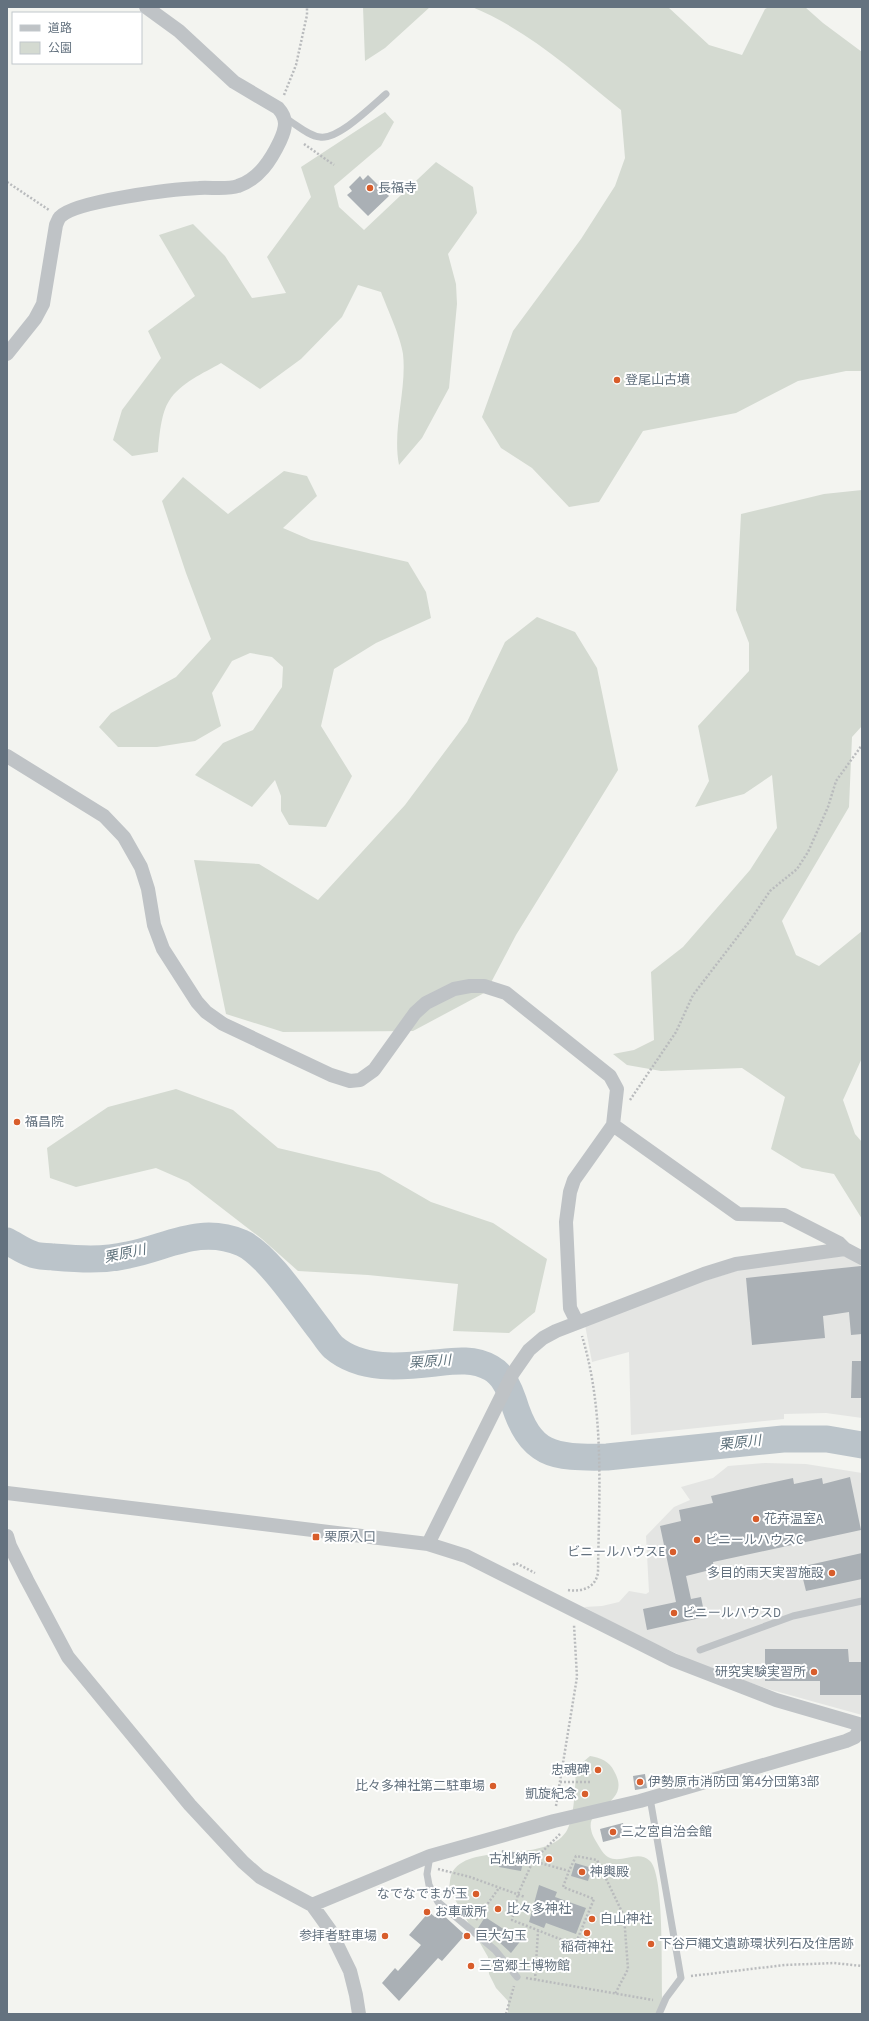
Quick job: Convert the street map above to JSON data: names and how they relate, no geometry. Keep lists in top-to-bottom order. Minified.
{"water":["栗原川"],"places":{"other":["長福寺","登尾山古墳","福昌院","花卉温室A","ビニールハウスC","ビニールハウスE","多目的雨天実習施設","ビニールハウスD","研究実験実習所","忠魂碑","伊勢原市消防団 第4分団第3部","比々多神社第二駐車場","凱旋紀念","三之宮自治会館","古札納所","神輿殿","なでなでまが玉","比々多神社","お車祓所","白山神社","稲荷神社","参拝者駐車場","巨大勾玉","下谷戸縄文遺跡環状列石及住居跡","三宮郷土博物館"],"transit":["栗原入口"]},"legend":["道路","公園"]}
